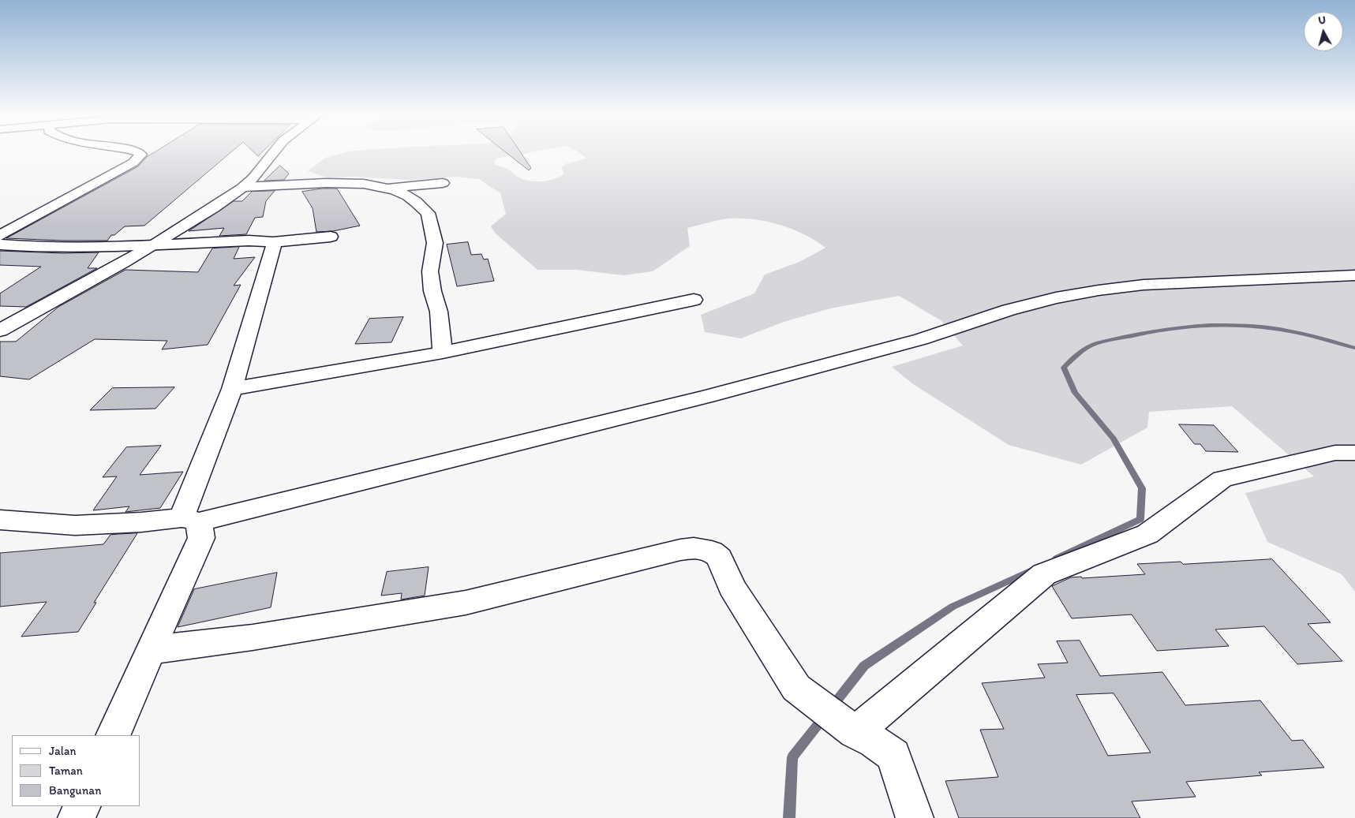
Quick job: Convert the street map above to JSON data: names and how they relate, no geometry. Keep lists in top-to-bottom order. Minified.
{"legend":["Jalan","Taman","Bangunan"],"north":"top"}
